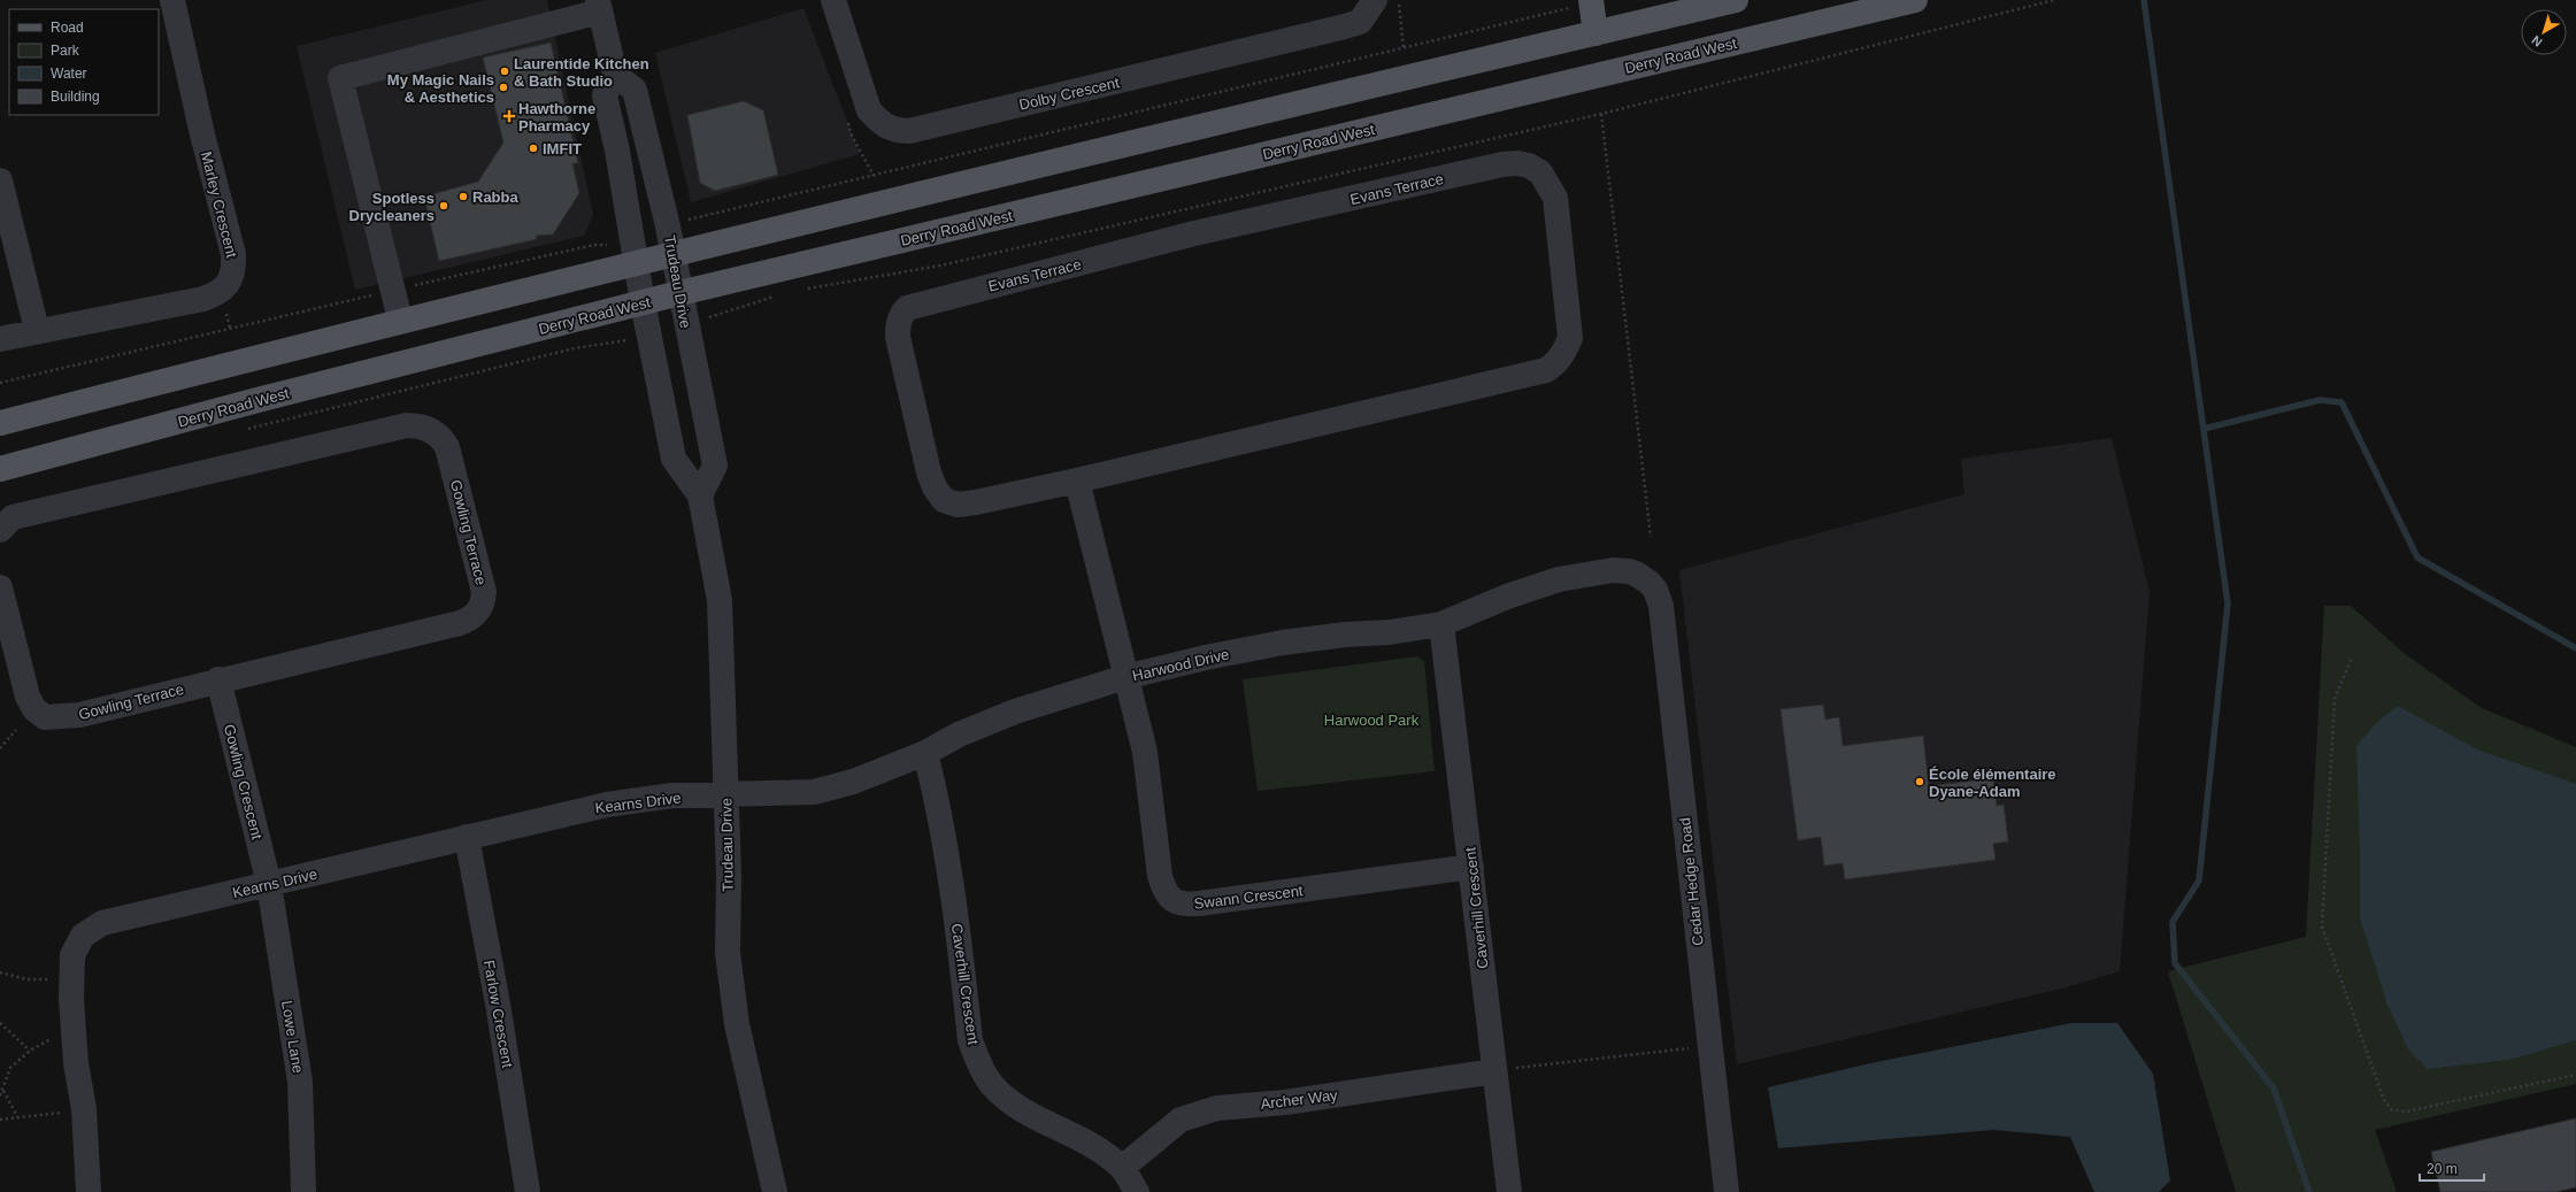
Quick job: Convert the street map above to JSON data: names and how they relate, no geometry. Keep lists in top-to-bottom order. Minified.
{"streets":{"main road":["Derry Road West"],"street":["Dolby Crescent","Evans Terrace","Marley Crescent","Trudeau Drive","Gowling Terrace","Harwood Drive","Gowling Crescent","Kearns Drive","Cedar Hedge Road","Swann Crescent","Caverhill Crescent","Farlow Crescent","Lowe Lane","Archer Way"]},"crossings":[["Derry Road West","Trudeau Drive"],["Trudeau Drive","Harwood Drive"],["Trudeau Drive","Kearns Drive"],["Gowling Terrace","Gowling Crescent"],["Harwood Drive","Kearns Drive"],["Harwood Drive","Cedar Hedge Road"],["Harwood Drive","Swann Crescent"],["Harwood Drive","Caverhill Crescent"],["Gowling Crescent","Kearns Drive"],["Gowling Crescent","Lowe Lane"],["Kearns Drive","Farlow Crescent"],["Kearns Drive","Lowe Lane"],["Swann Crescent","Caverhill Crescent"],["Caverhill Crescent","Archer Way"]],"parks":["Harwood Park"],"places":{"other":["Laurentide Kitchen & Bath Studio","My Magic Nails & Aesthetics","IMFIT","Rabba","Spotless Drycleaners","École élémentaire Dyane-Adam"],"health":["Hawthorne Pharmacy"]},"legend":["Road","Park","Water","Building"],"scale_bar":"20 m","north":"bottom left"}
